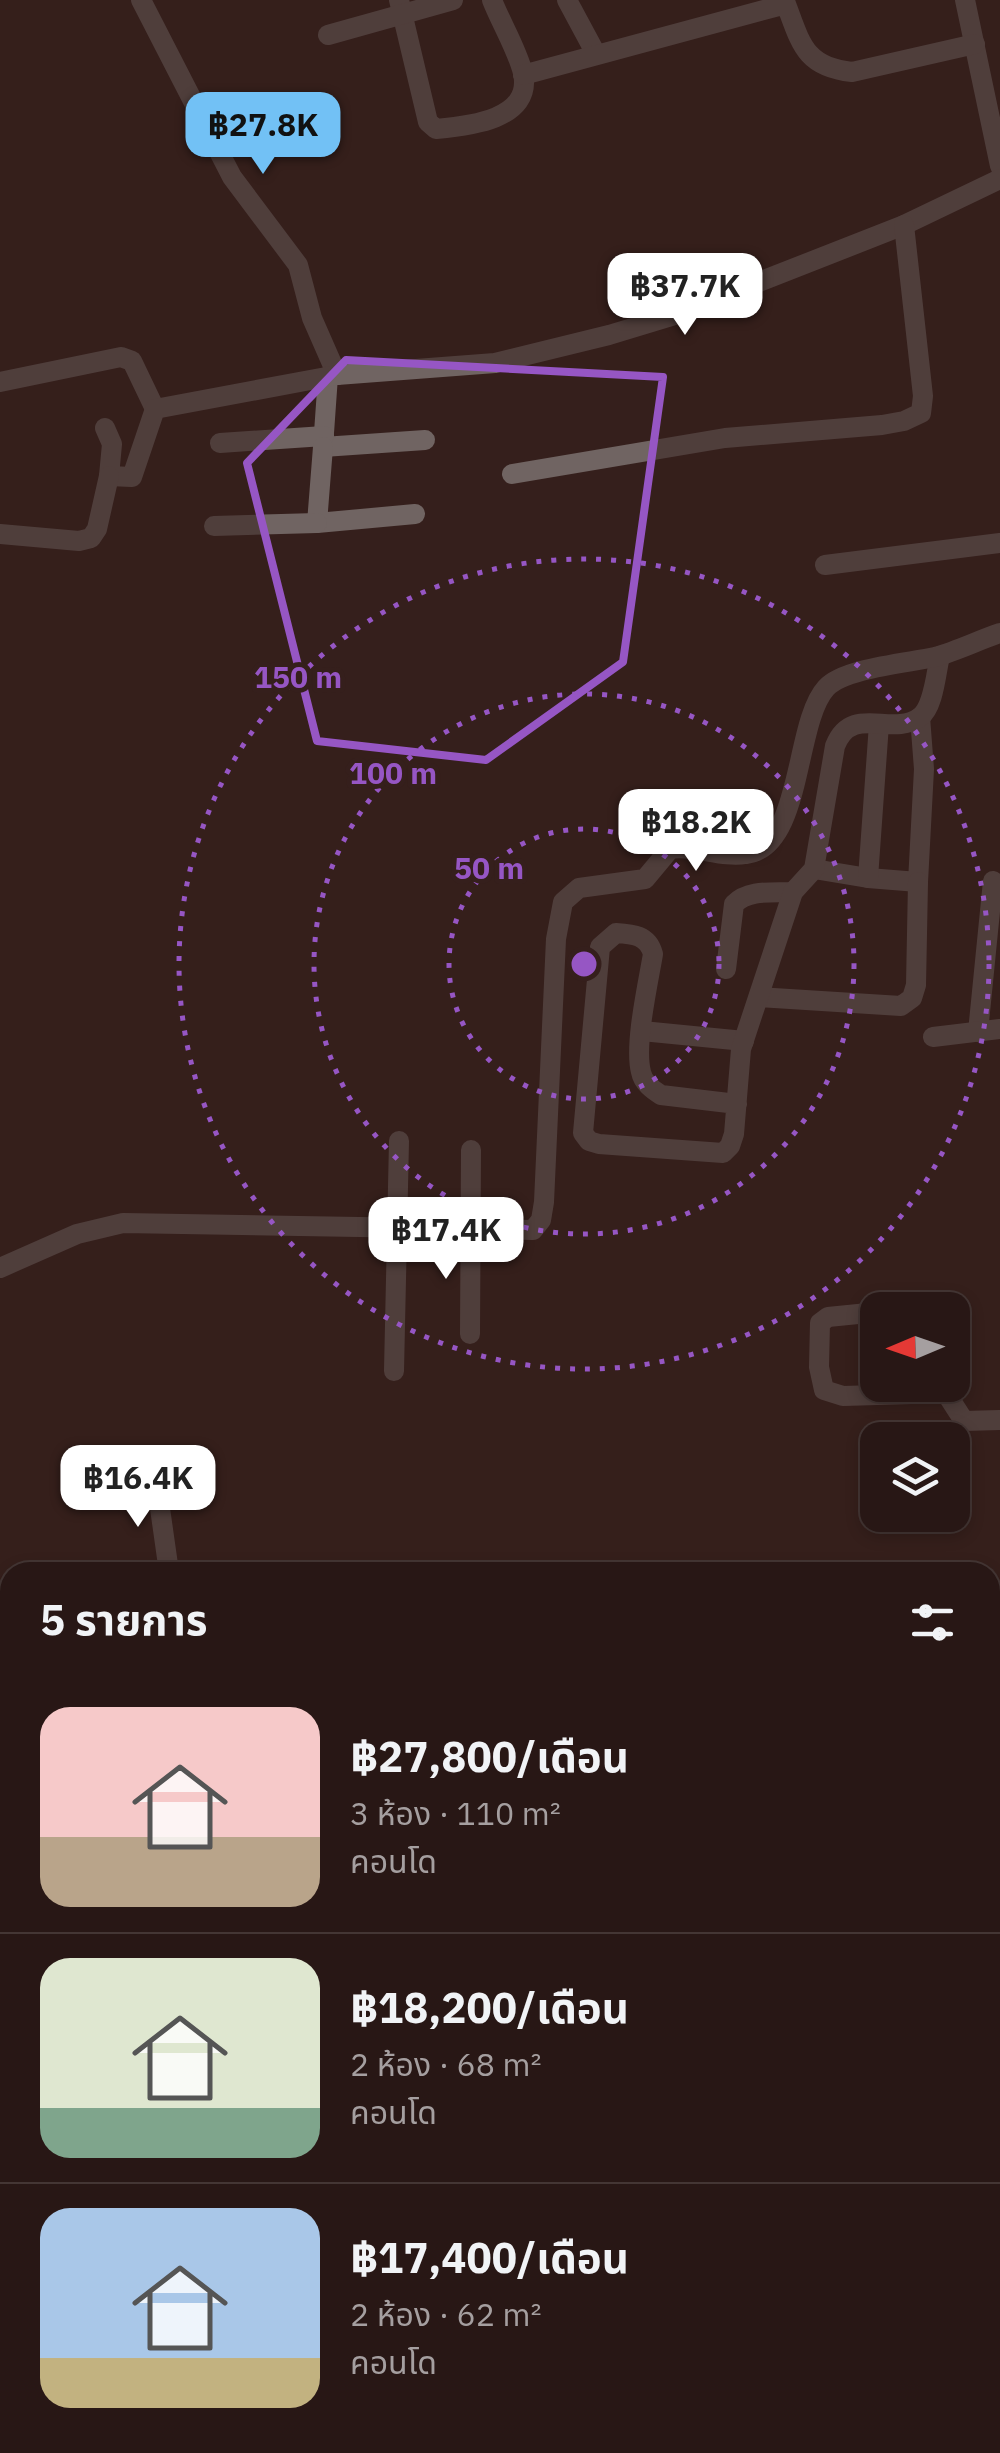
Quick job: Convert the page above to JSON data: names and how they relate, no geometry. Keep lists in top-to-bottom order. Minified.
{"north":"left","page":{"price":["฿27.8K","฿37.7K","฿18.2K","฿17.4K","฿16.4K"],"heading":"5 รายการ","list":[{"name":"฿27,800/เดือน","note":"3 ห้อง · 110 m² · คอนโด"},{"name":"฿18,200/เดือน","note":"2 ห้อง · 68 m² · คอนโด"},{"name":"฿17,400/เดือน","note":"2 ห้อง · 62 m² · คอนโด"}]},"rings":["150 m","100 m","50 m"]}
